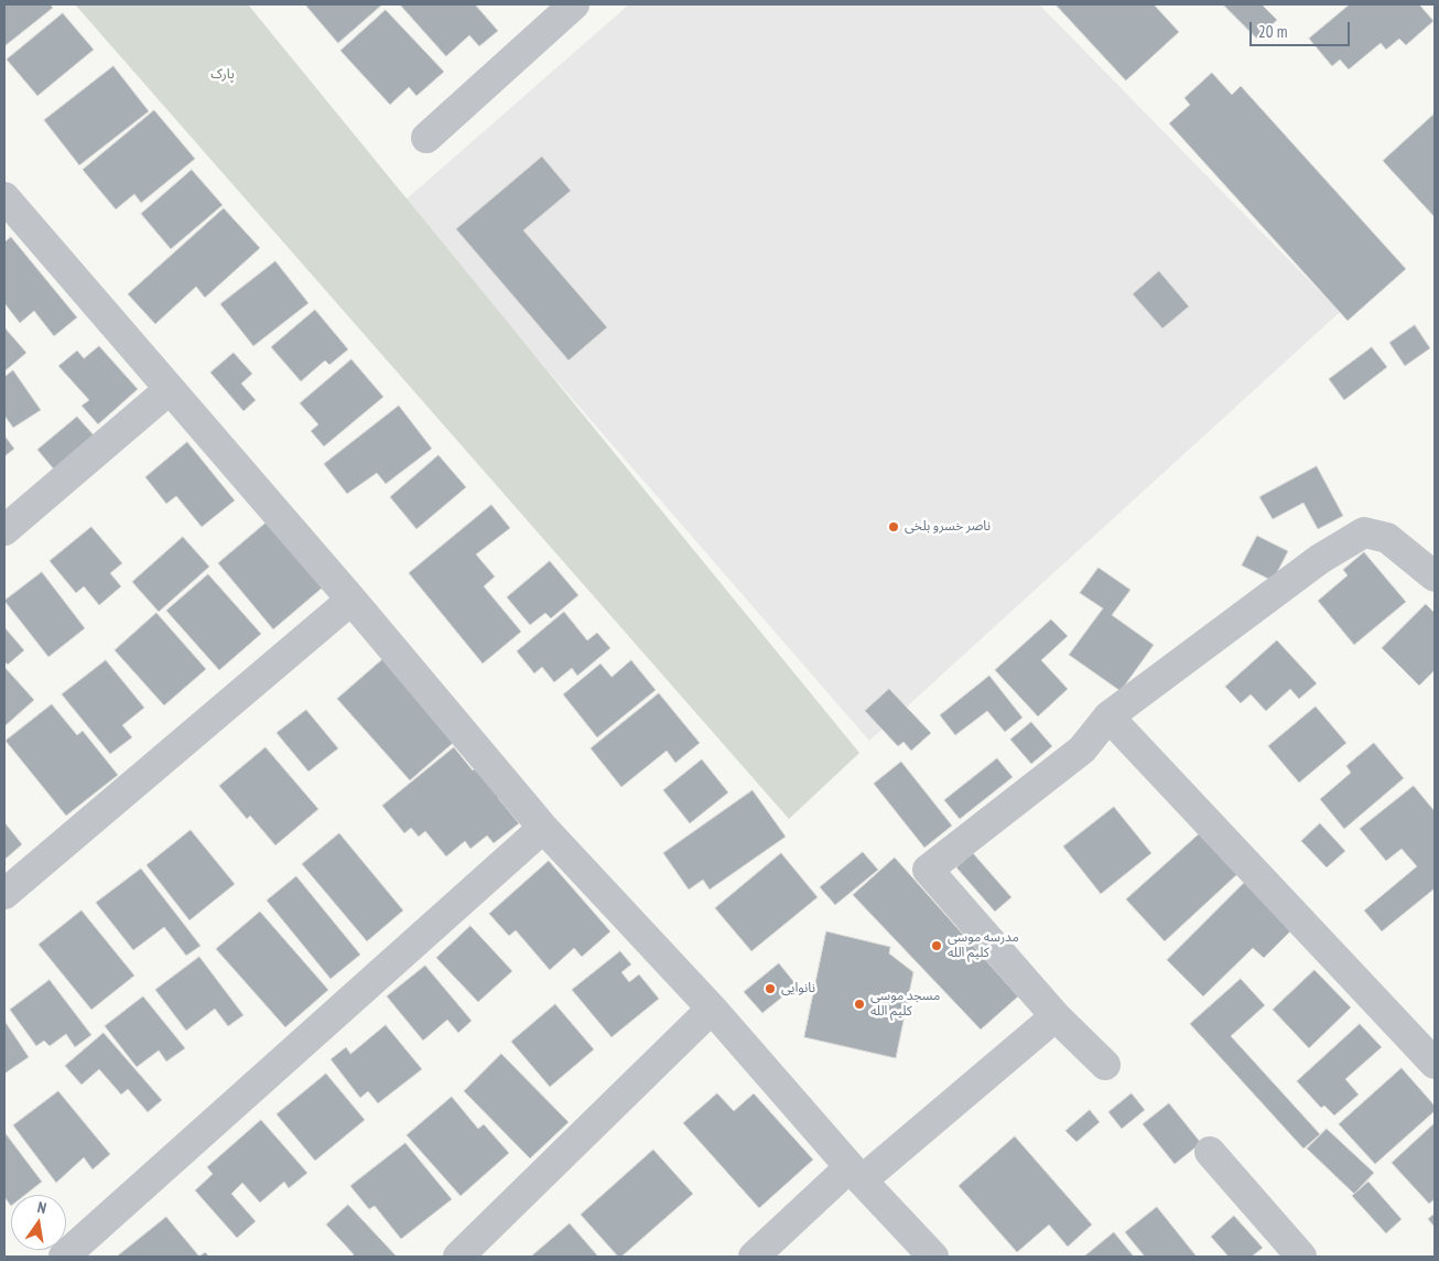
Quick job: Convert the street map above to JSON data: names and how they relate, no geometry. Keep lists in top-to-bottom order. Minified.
{"parks":["پارک"],"places":["ناصر خسرو بلخی","مدرسه موسی کلیم الله","نانوایی","مسجد موسی کلیم الله"],"scale_bar":"20 m","north":"top"}
